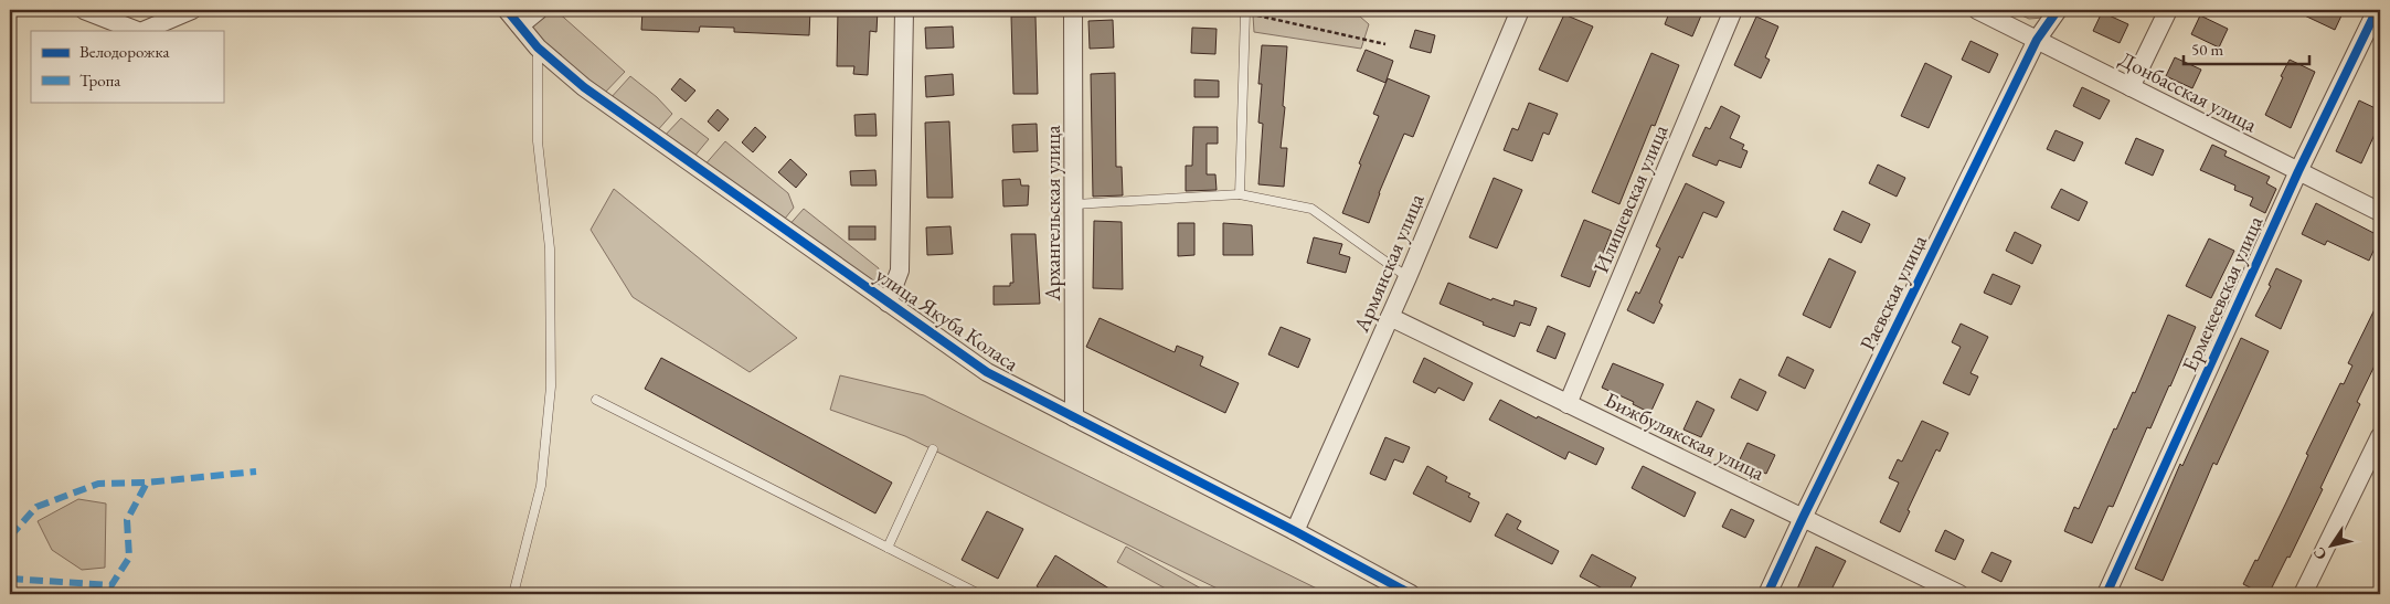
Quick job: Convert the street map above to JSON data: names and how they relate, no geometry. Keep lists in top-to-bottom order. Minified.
{"streets":{"street":["Донбасская улица","Илишевская улица","Архангельская улица","Армянская улица","Раевская улица","Ермекеевская улица","улица Якуба Коласа","Бижбулякская улица"]},"crossings":[["Донбасская улица","Раевская улица"],["Донбасская улица","Ермекеевская улица"],["Илишевская улица","Бижбулякская улица"],["Архангельская улица","улица Якуба Коласа"],["Армянская улица","улица Якуба Коласа"],["Армянская улица","Бижбулякская улица"],["Раевская улица","Бижбулякская улица"]],"legend":["Велодорожка","Тропа"],"scale_bar":"50 m","north":"bottom left"}
